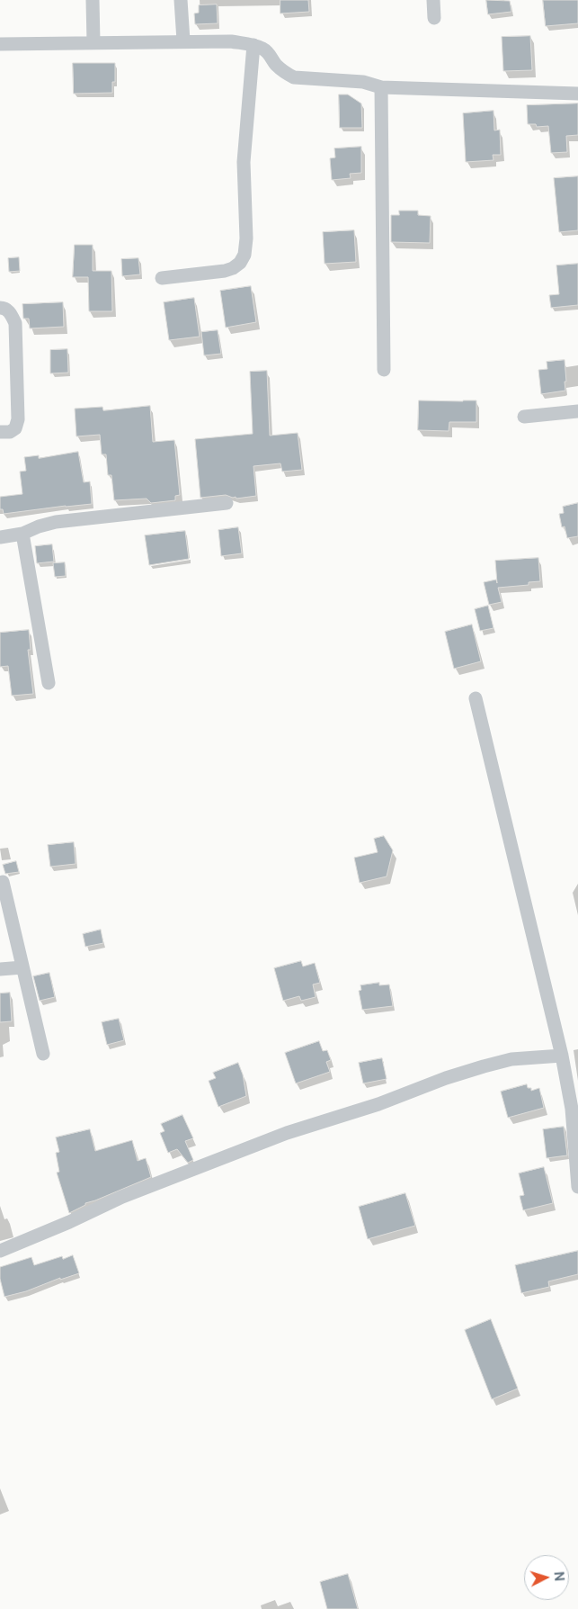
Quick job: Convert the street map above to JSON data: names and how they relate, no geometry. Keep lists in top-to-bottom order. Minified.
{"north":"right"}
